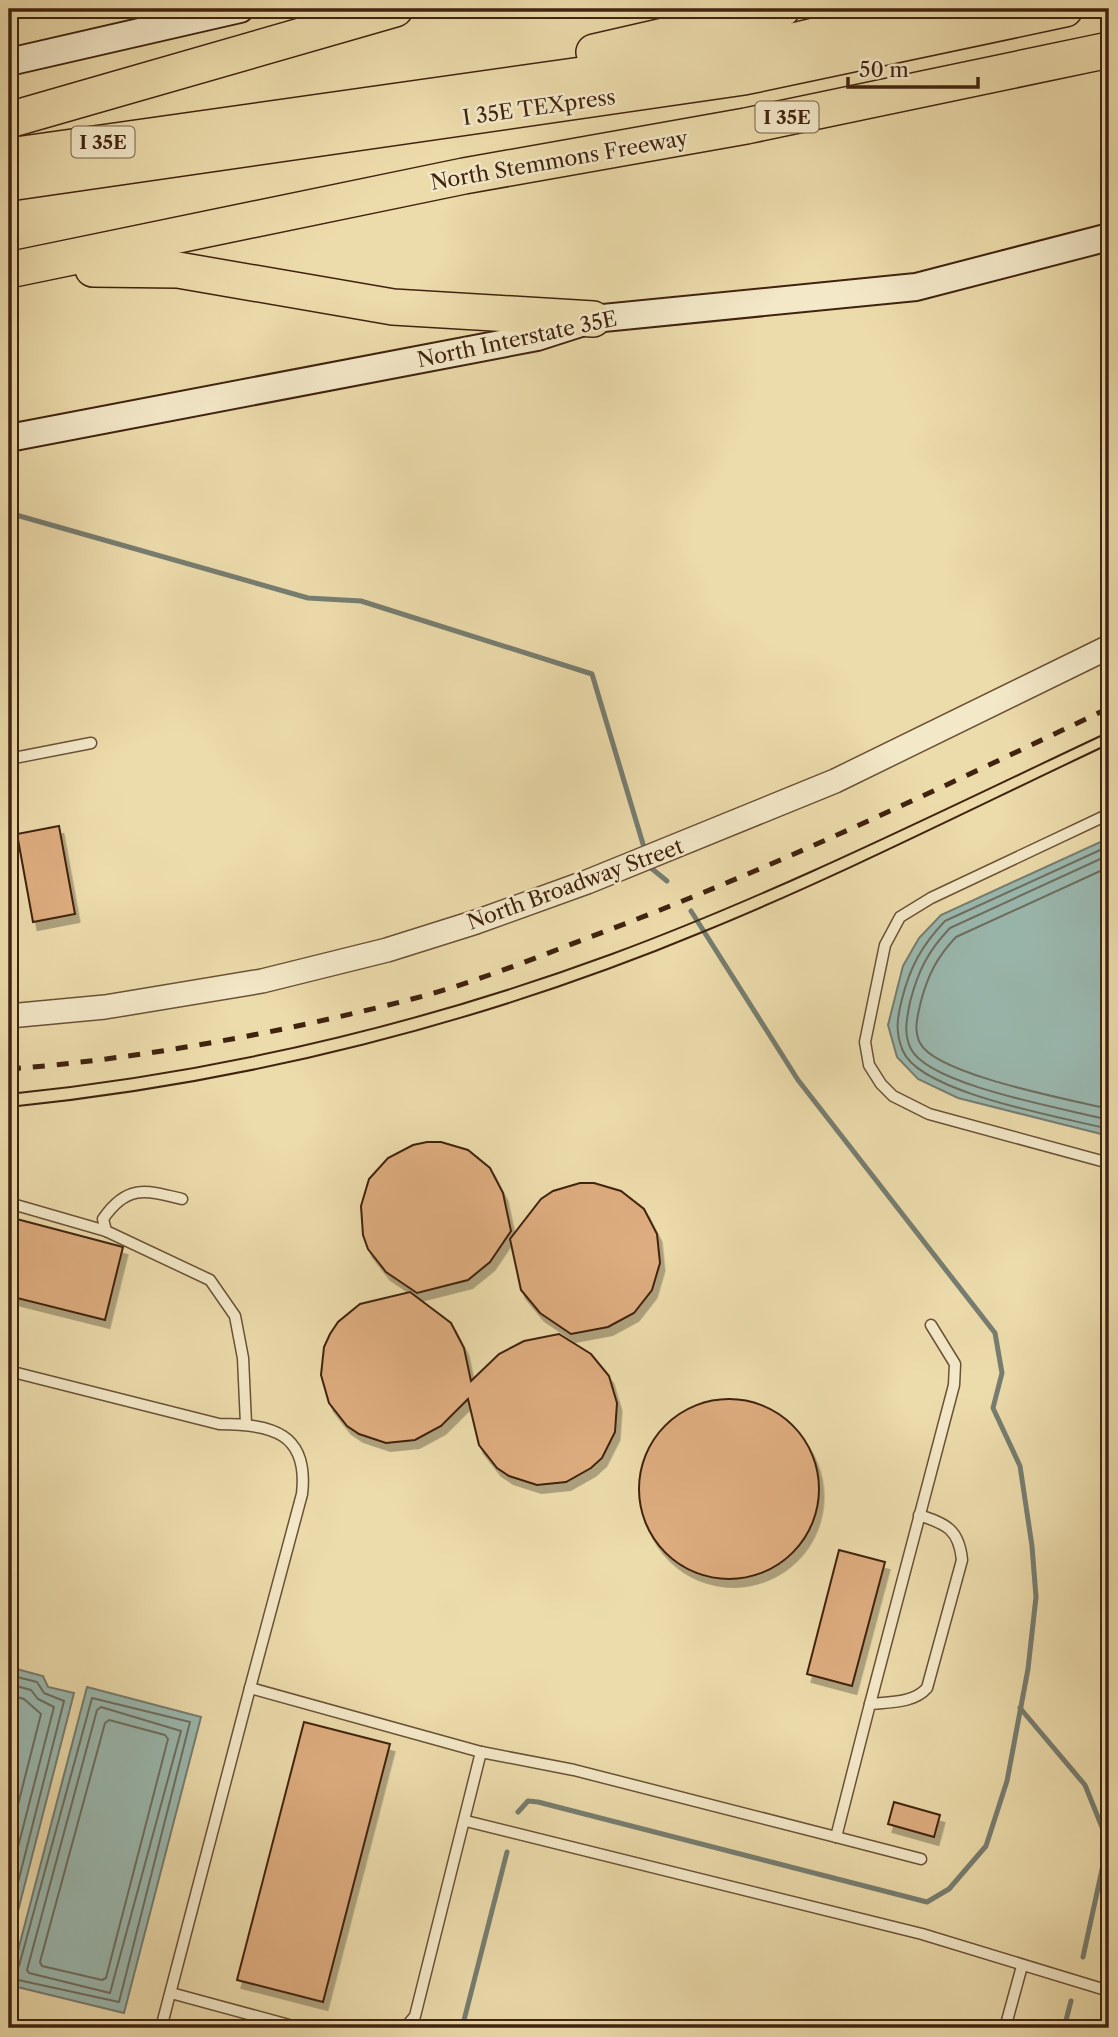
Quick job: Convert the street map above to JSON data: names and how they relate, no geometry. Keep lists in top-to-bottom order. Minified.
{"streets":{"highway":["I 35E TEXpress","I 35E","North Stemmons Freeway"],"main road":["North Interstate 35E"],"street":["North Broadway Street"]},"scale_bar":"50 m"}
